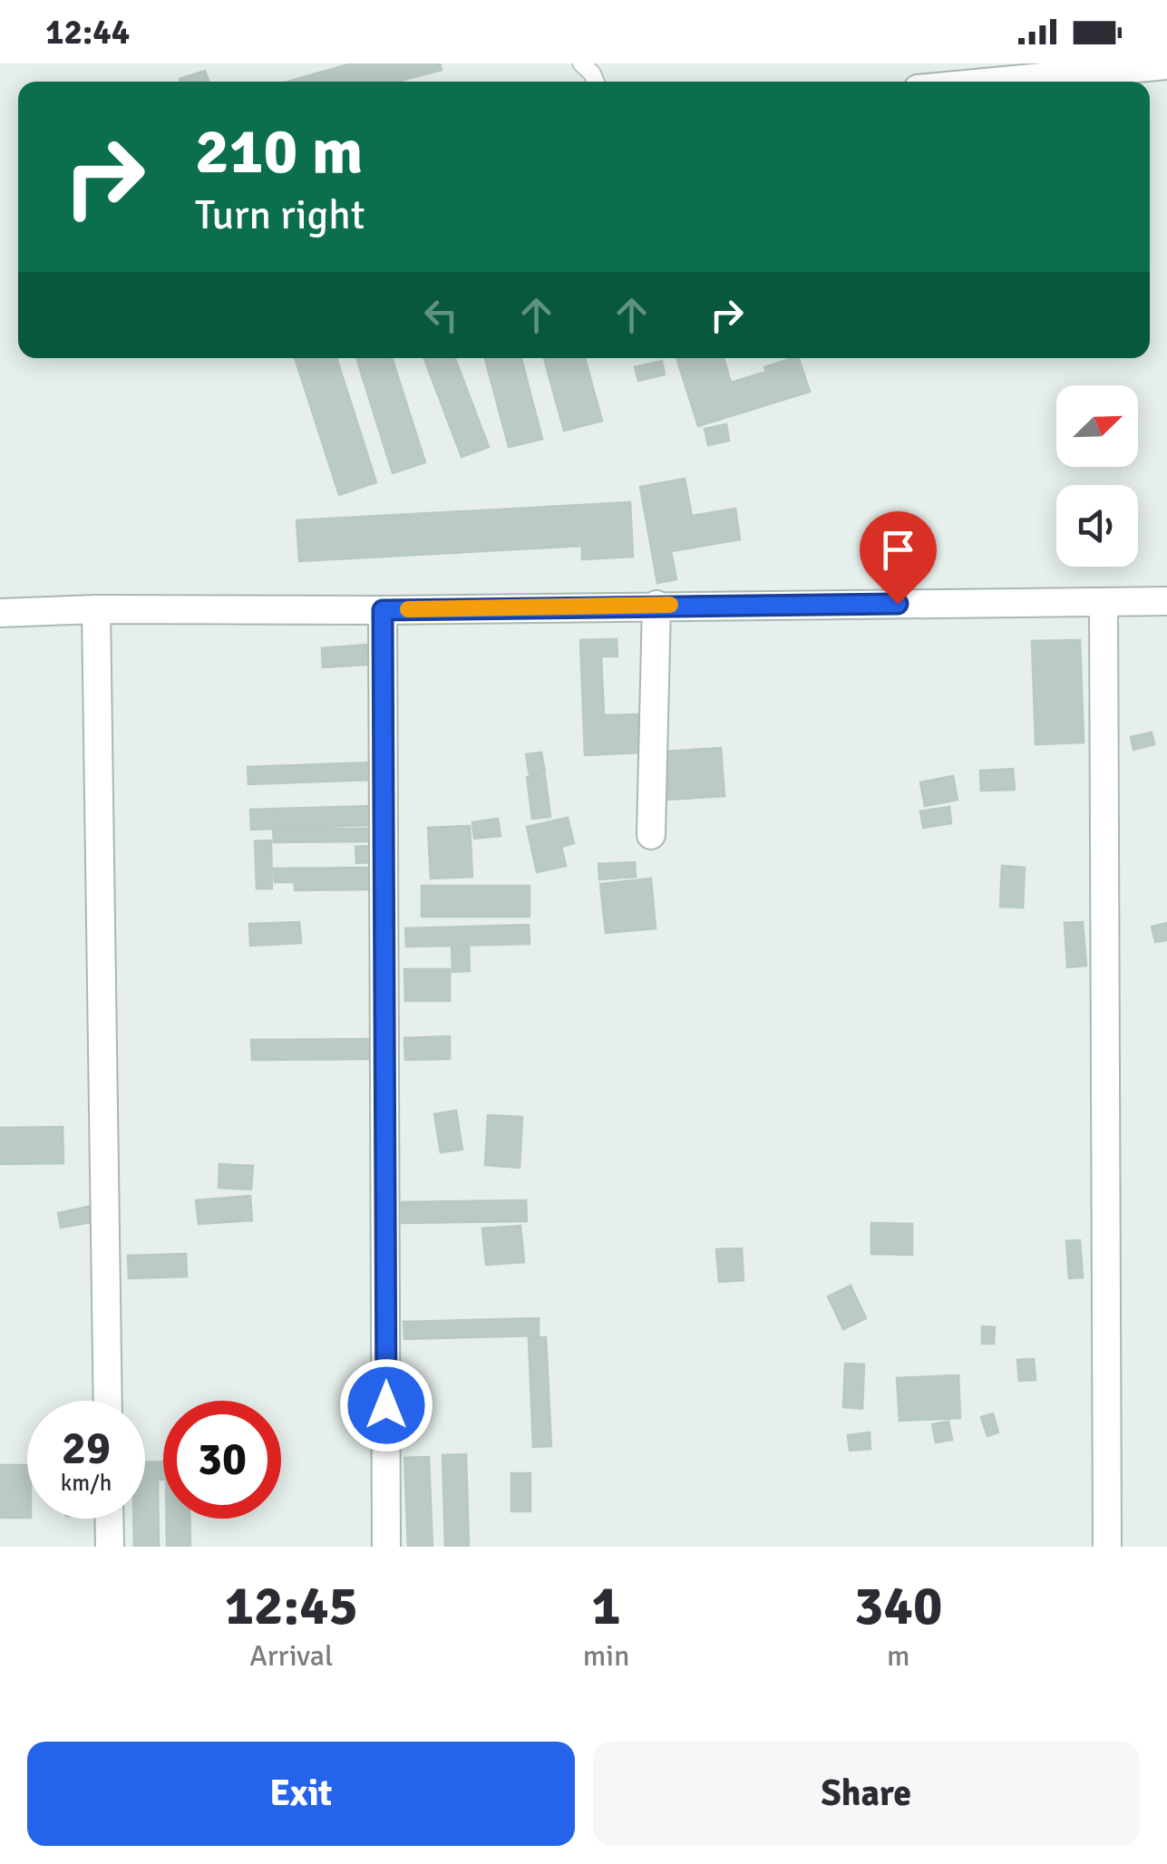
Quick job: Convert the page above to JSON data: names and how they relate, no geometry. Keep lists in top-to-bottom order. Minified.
{"north":"top right","page":{"status":"12:44","turn":["210 m","Turn right"],"speed":"29 km/h","limit":"30","eta":["12:45","Arrival","1","min","340","m"],"buttons":["Exit","Share"]}}
